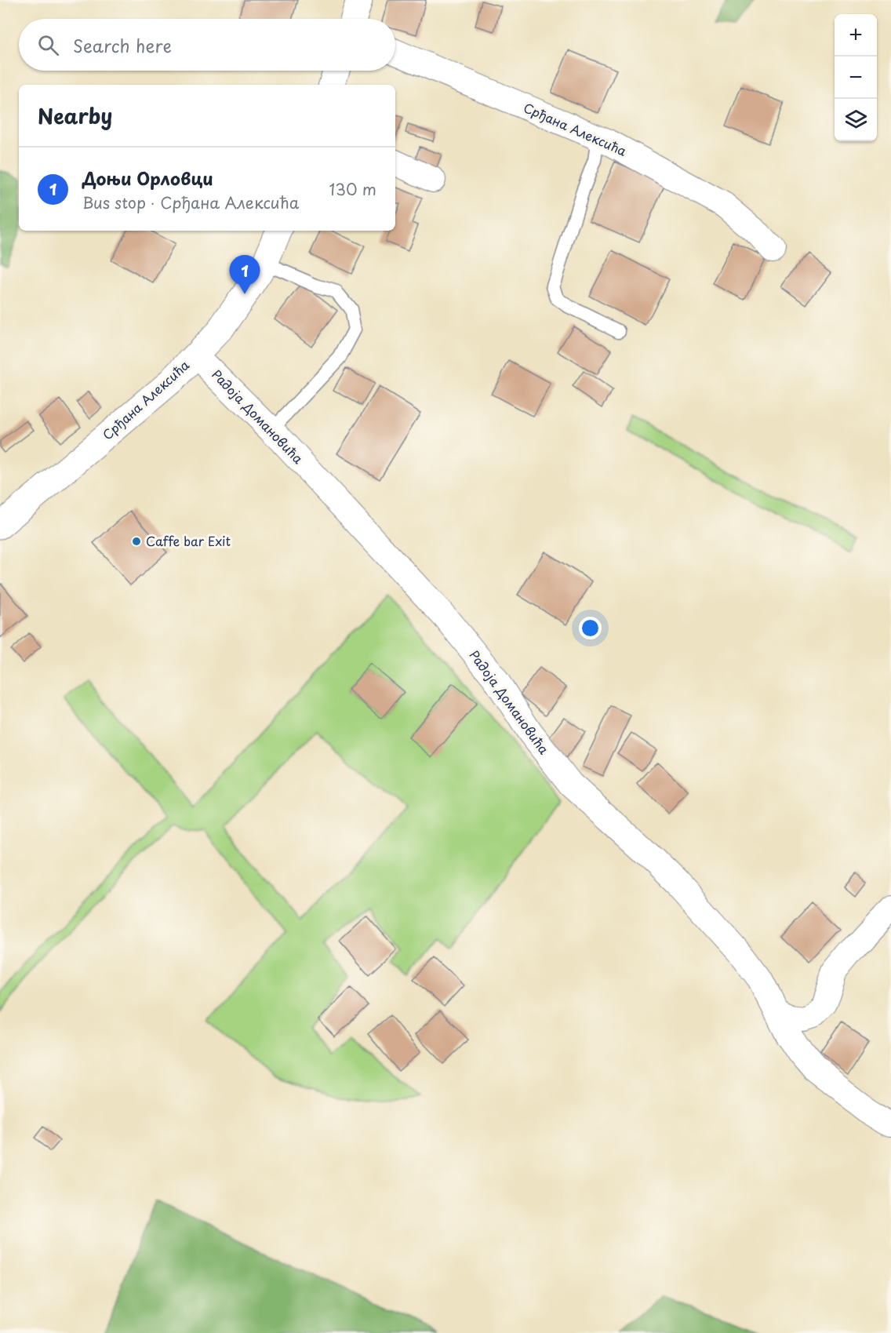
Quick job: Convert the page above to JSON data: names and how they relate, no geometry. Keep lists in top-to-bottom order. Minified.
{"streets":{"street":["Срђана Алексића","Радоја Домановића"]},"crossings":[["Срђана Алексића","Радоја Домановића"]],"places":["Caffe bar Exit"],"page":{"map_buttons":["+","−"],"search":"Search here","heading":"Nearby","list":[{"mark":"1","name":"Доњи Орловци","note":"Bus stop · Срђана Алексића","value":"130 m"}],"pins":"1"}}
